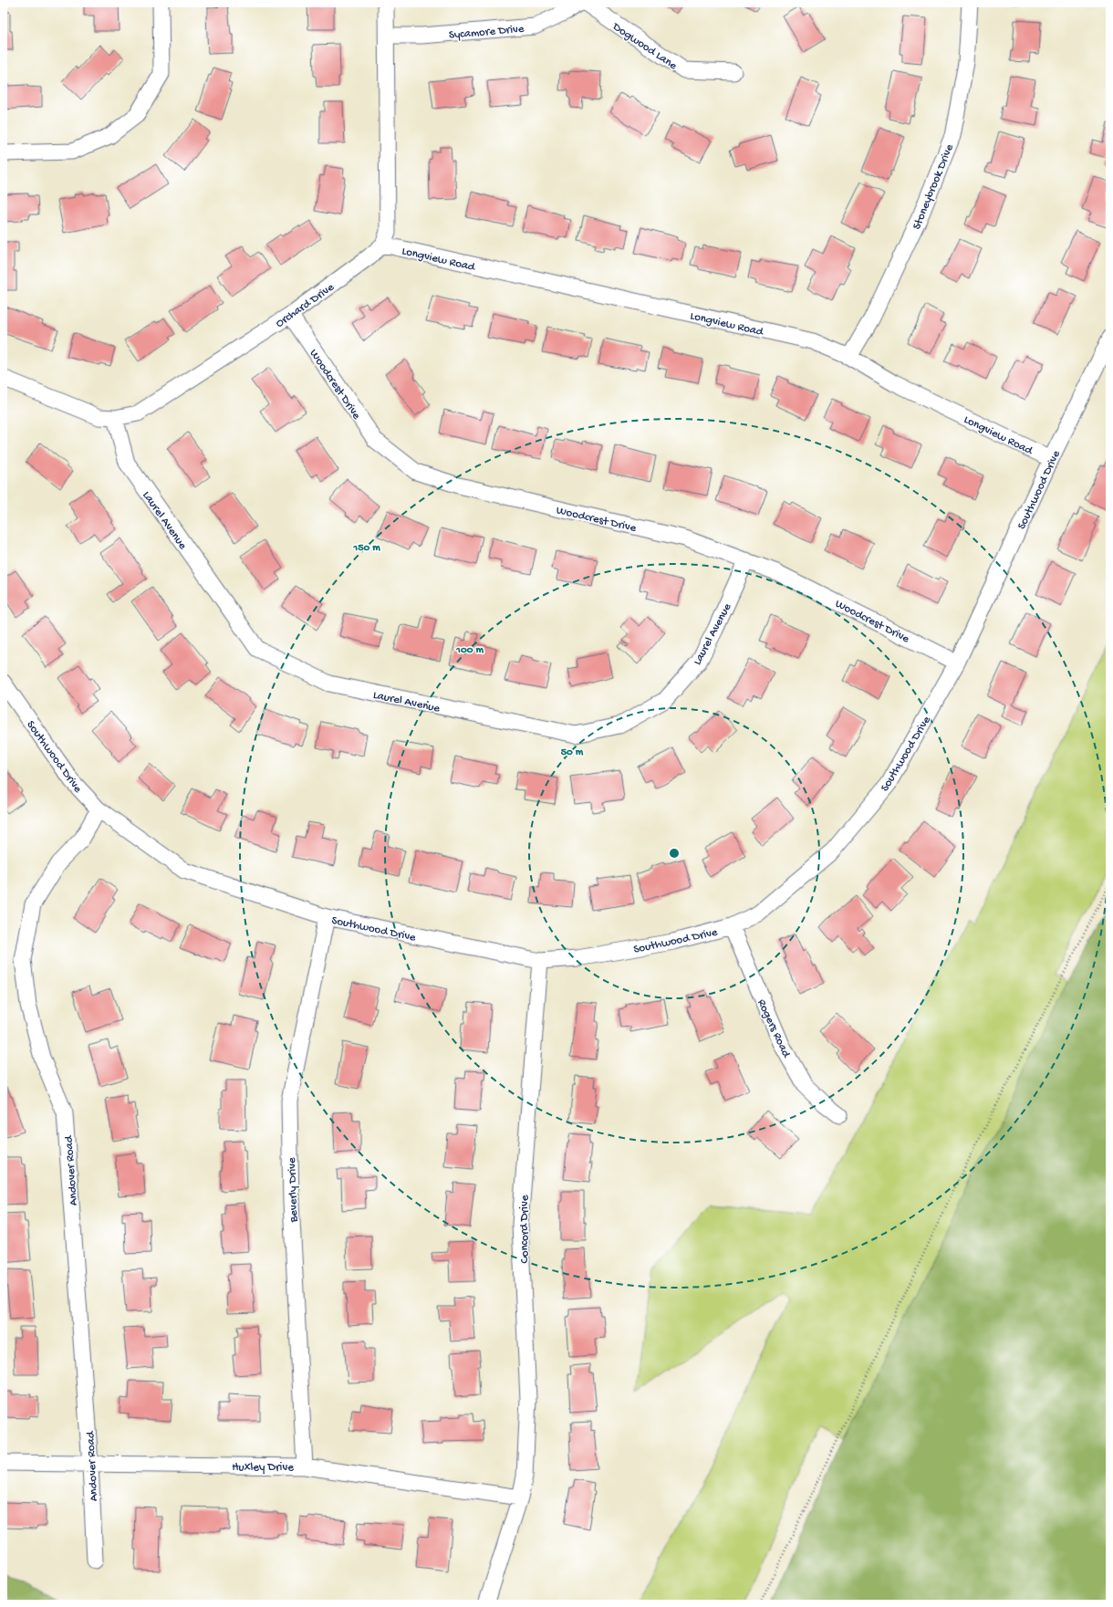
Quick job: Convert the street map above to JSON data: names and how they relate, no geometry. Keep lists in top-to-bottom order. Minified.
{"streets":{"street":["Sycamore Drive","Dogwood Lane","Stoneybrook Drive","Longview Road","Orchard Drive","Woodcrest Drive","Southwood Drive","Laurel Avenue","Rogers Road","Andover Road","Beverly Drive","Concord Drive","Huxley Drive"]},"crossings":[["Stoneybrook Drive","Longview Road"],["Longview Road","Orchard Drive"],["Longview Road","Southwood Drive"],["Orchard Drive","Woodcrest Drive"],["Orchard Drive","Laurel Avenue"],["Woodcrest Drive","Southwood Drive"],["Woodcrest Drive","Laurel Avenue"],["Southwood Drive","Rogers Road"],["Southwood Drive","Andover Road"],["Southwood Drive","Beverly Drive"],["Southwood Drive","Concord Drive"],["Andover Road","Huxley Drive"],["Beverly Drive","Huxley Drive"],["Concord Drive","Huxley Drive"]],"rings":["150 m","100 m","50 m"]}
